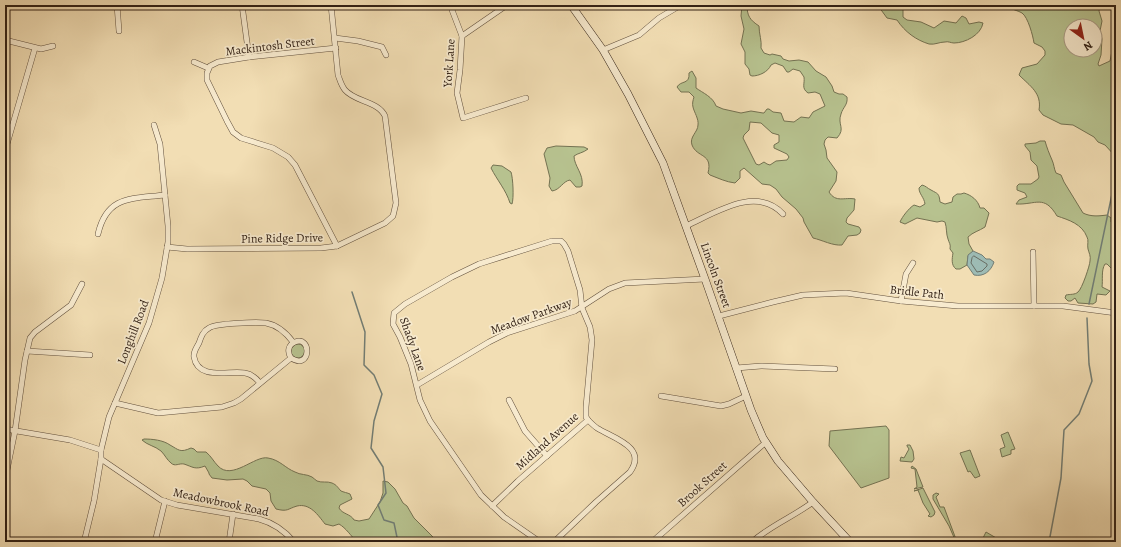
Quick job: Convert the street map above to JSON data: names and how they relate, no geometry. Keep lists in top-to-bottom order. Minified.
{"streets":{"main road":["Lincoln Street"],"street":["Mackintosh Street","York Lane","Pine Ridge Drive","Bridle Path","Meadow Parkway","Longhill Road","Shady Lane","Midland Avenue","Brook Street","Meadowbrook Road"]},"crossings":[["Mackintosh Street","Pine Ridge Drive"],["Pine Ridge Drive","Longhill Road"],["Lincoln Street","Bridle Path"],["Lincoln Street","Meadow Parkway"],["Lincoln Street","Brook Street"],["Meadow Parkway","Shady Lane"],["Meadow Parkway","Midland Avenue"],["Longhill Road","Meadowbrook Road"],["Shady Lane","Midland Avenue"]],"north":"bottom right"}
